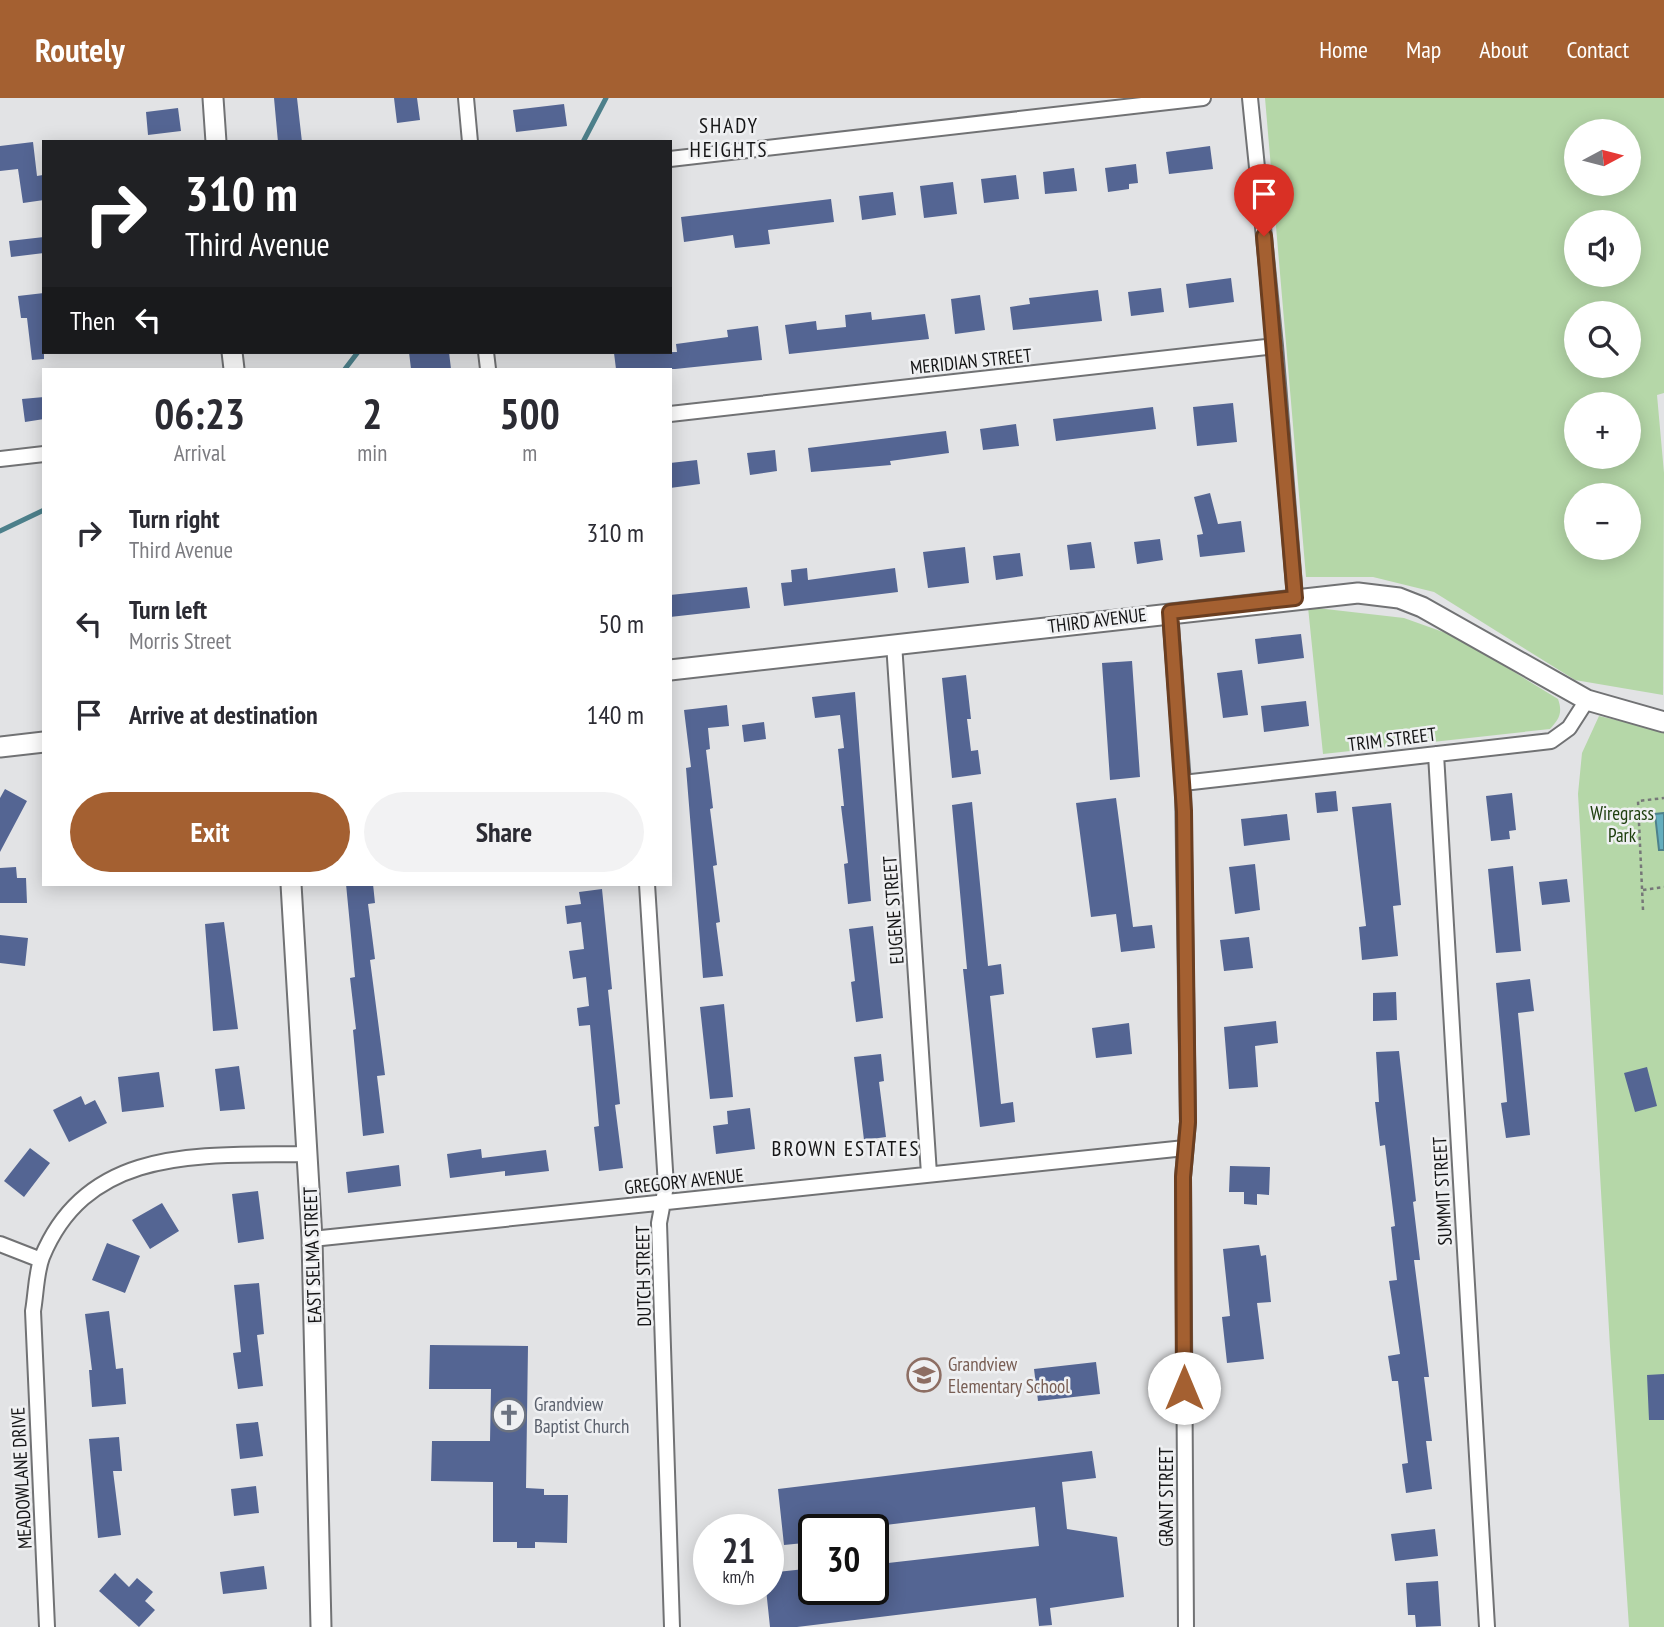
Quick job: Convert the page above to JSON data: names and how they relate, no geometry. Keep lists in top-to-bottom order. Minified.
{"streets":{"street":["MERIDIAN STREET","THIRD AVENUE","TRIM STREET","EUGENE STREET","GREGORY AVENUE","SUMMIT STREET","EAST SELMA STREET","DUTCH STREET","MEADOWLANE DRIVE","GRANT STREET"]},"crossings":[["THIRD AVENUE","TRIM STREET"],["THIRD AVENUE","EUGENE STREET"],["THIRD AVENUE","GRANT STREET"],["TRIM STREET","SUMMIT STREET"],["TRIM STREET","GRANT STREET"],["EUGENE STREET","GREGORY AVENUE"],["GREGORY AVENUE","EAST SELMA STREET"],["GREGORY AVENUE","DUTCH STREET"],["GREGORY AVENUE","GRANT STREET"],["EAST SELMA STREET","MEADOWLANE DRIVE"]],"districts":["SHADY HEIGHTS","BROWN ESTATES"],"parks":["Wiregrass Park"],"places":{"school or university":["Grandview Elementary School"],"church":["Grandview Baptist Church"]},"north":"right","page":{"header":"Routely","nav":["Home","Map","About","Contact"],"map_buttons":["+","−"],"turn":["310 m","Third Avenue"],"then":"Then","eta":["06:23","Arrival","2","min","500","m"],"list":[{"name":"Turn right","note":"Third Avenue","value":"310 m"},{"name":"Turn left","note":"Morris Street","value":"50 m"},{"name":"Arrive at destination","value":"140 m"}],"buttons":["Exit","Share"],"speed":"21 km/h","limit":"30"}}
